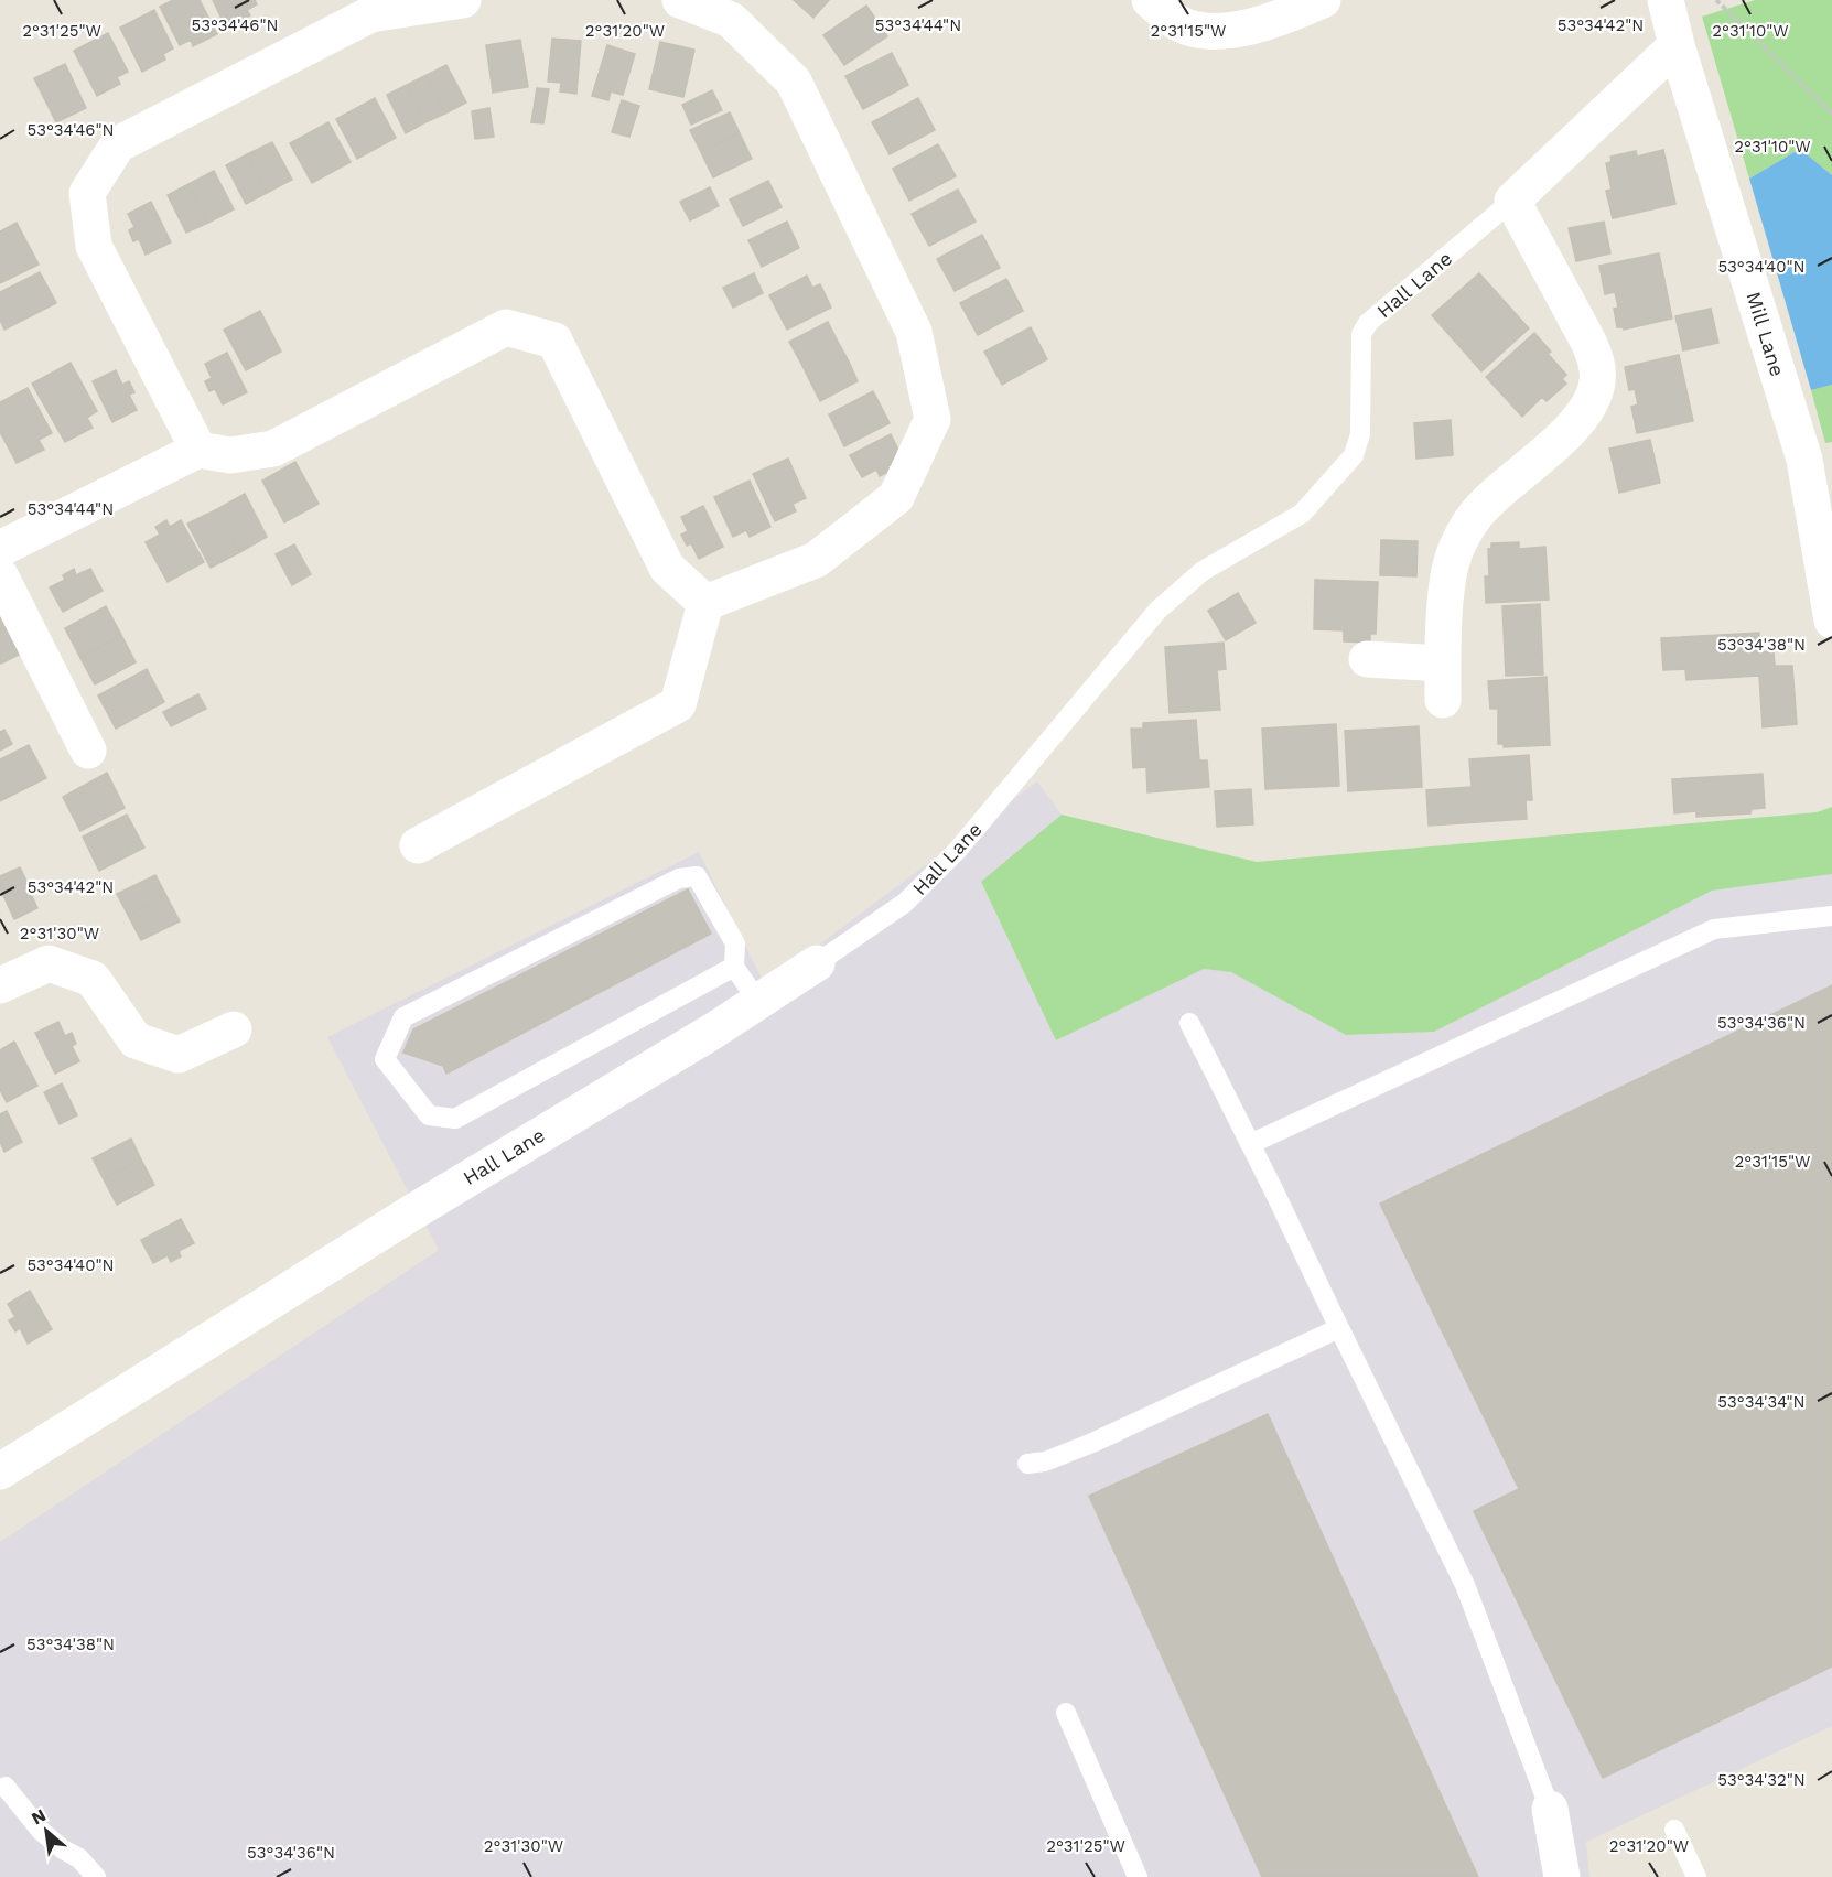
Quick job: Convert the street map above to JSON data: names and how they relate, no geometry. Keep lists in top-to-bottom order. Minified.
{"streets":{"street":["Hall Lane","Mill Lane"]},"crossings":[["Hall Lane","Mill Lane"]],"north":"top left","coordinates":["53°34'44\"N","53°34'46\"N","53°34'42\"N","2°31'25\"W","2°31'20\"W","2°31'15\"W","2°31'10\"W","53°34'40\"N","53°34'38\"N","2°31'30\"W","53°34'36\"N","53°34'34\"N","53°34'32\"N"]}
